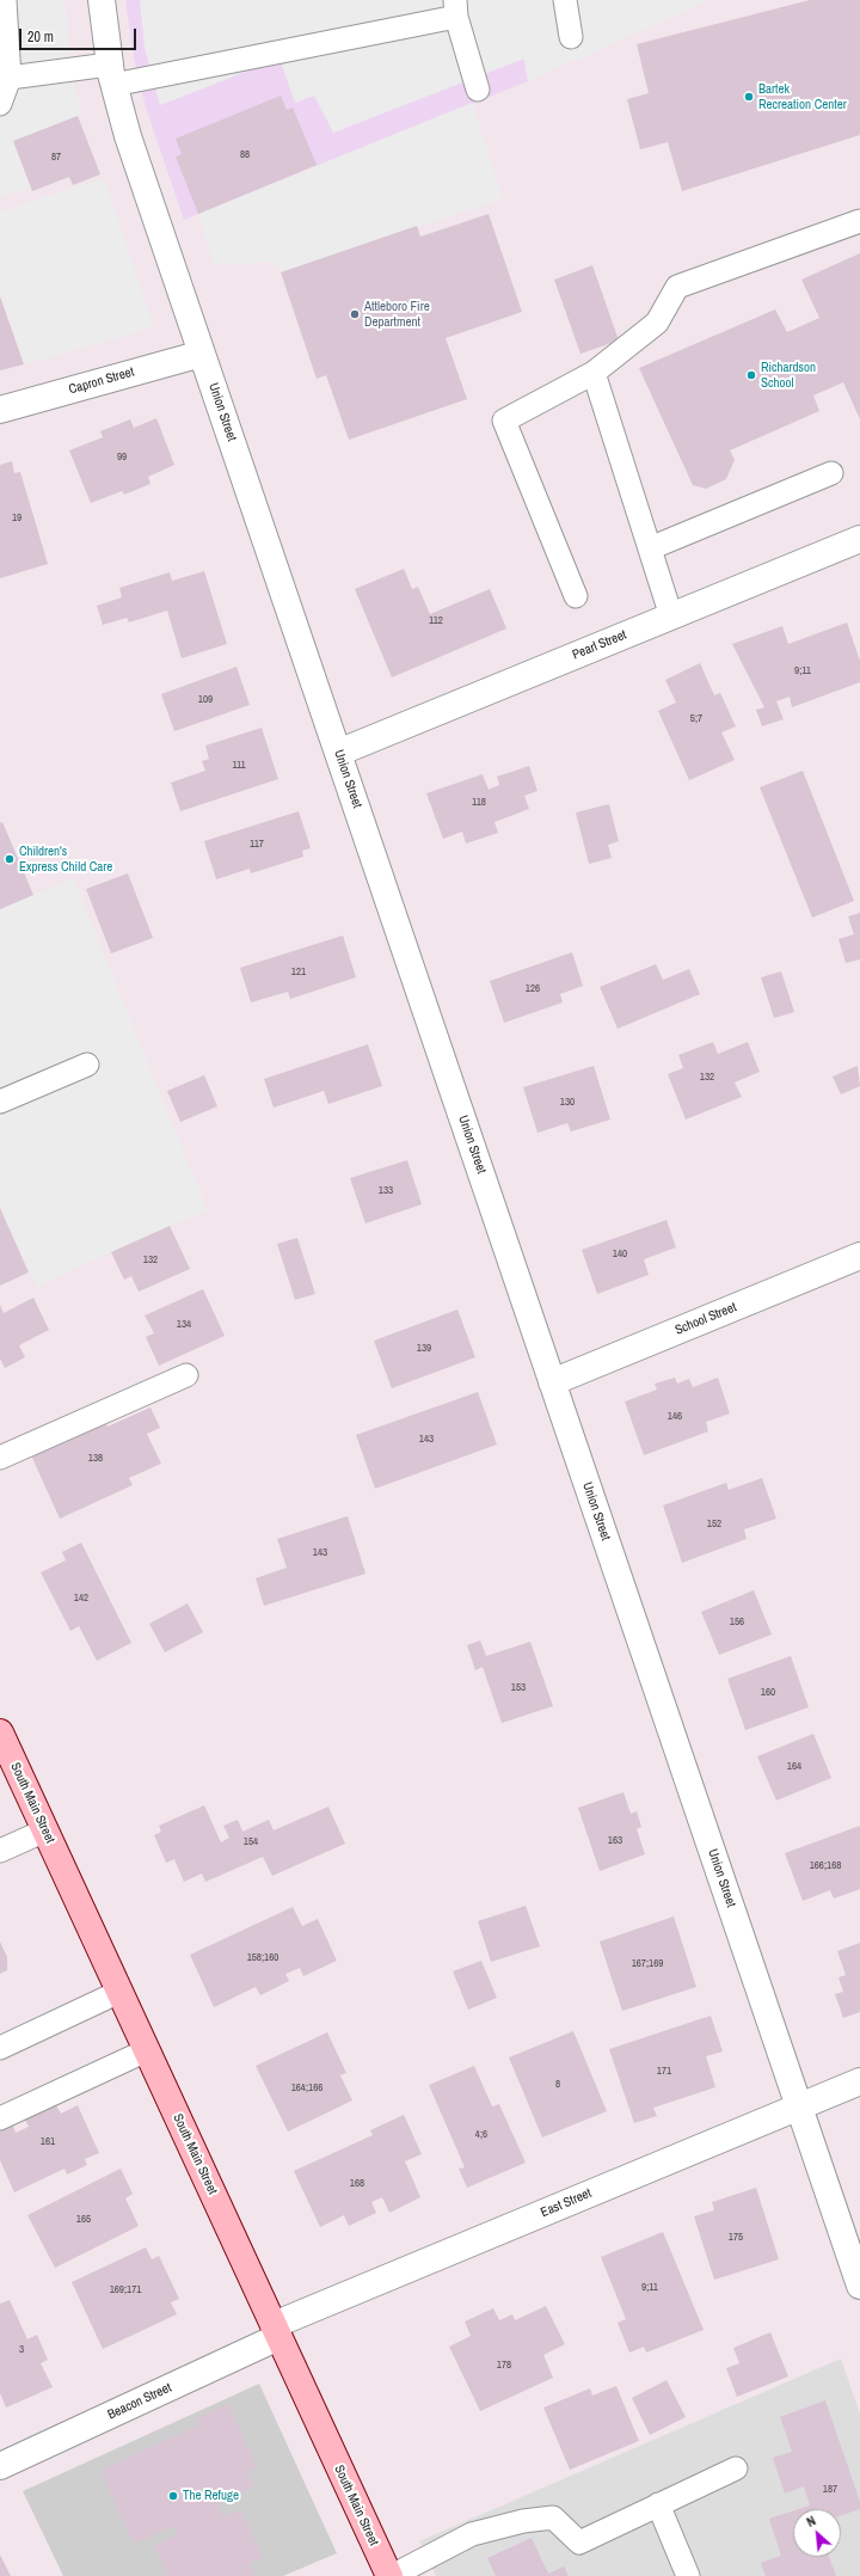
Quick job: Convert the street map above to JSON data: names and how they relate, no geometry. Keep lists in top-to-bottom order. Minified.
{"streets":{"main road":["South Main Street"],"street":["Capron Street","Union Street","Pearl Street","School Street","East Street","Beacon Street"]},"crossings":[["Capron Street","Union Street"],["Union Street","Pearl Street"],["Union Street","School Street"],["Union Street","East Street"],["South Main Street","East Street"],["South Main Street","Beacon Street"],["East Street","Beacon Street"]],"places":["Bartek Recreation Center","Attleboro Fire Department","Richardson School","Children's Express Child Care","The Refuge"],"house_numbers":["88","87","99","19","112","9;11","109","5;7","111","118","117","121","126","132","130","133","140","132","134","139","146","143","138","152","143","142","156","153","160","164","163","154","166;168","158;160","167;169","171","8","164;166","4;6","161","168","165","175","9;11","169;171","3","178","187"],"scale_bar":"20 m","north":"top left"}
